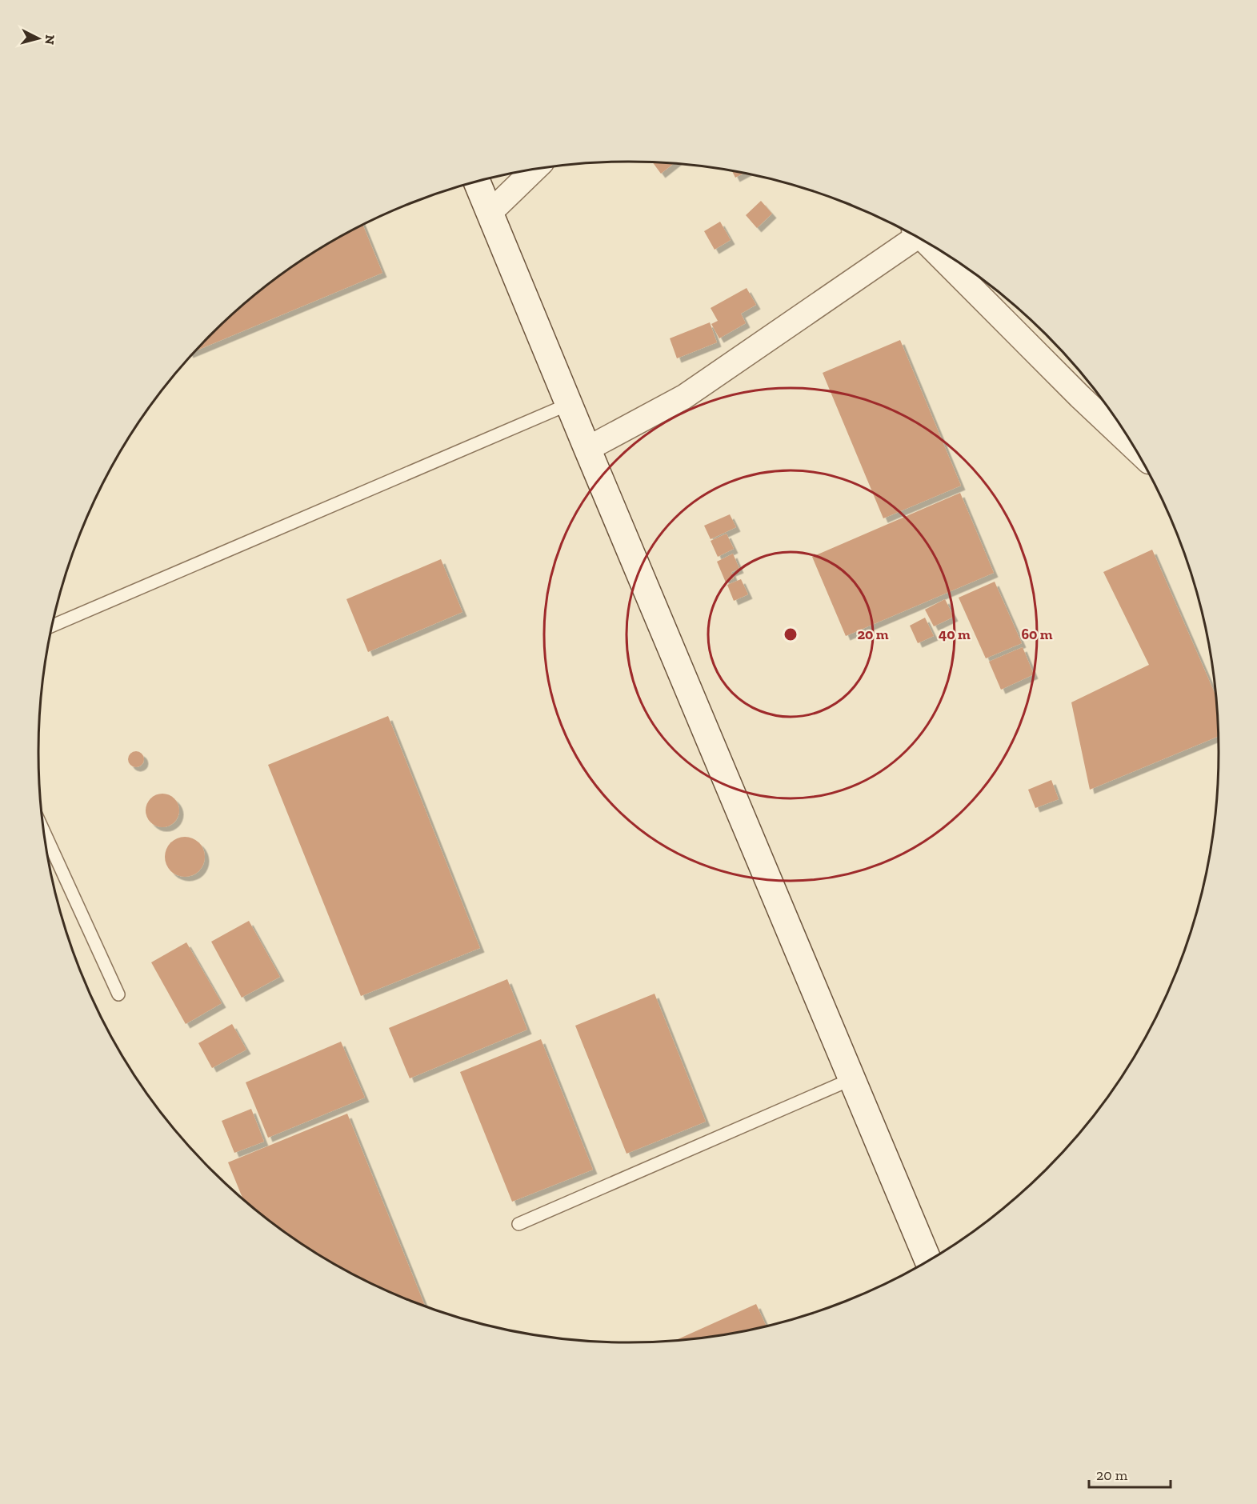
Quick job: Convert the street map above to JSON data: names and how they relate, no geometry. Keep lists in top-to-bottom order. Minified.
{"scale_bar":"20 m","north":"right","rings":["20 m","40 m","60 m"]}
